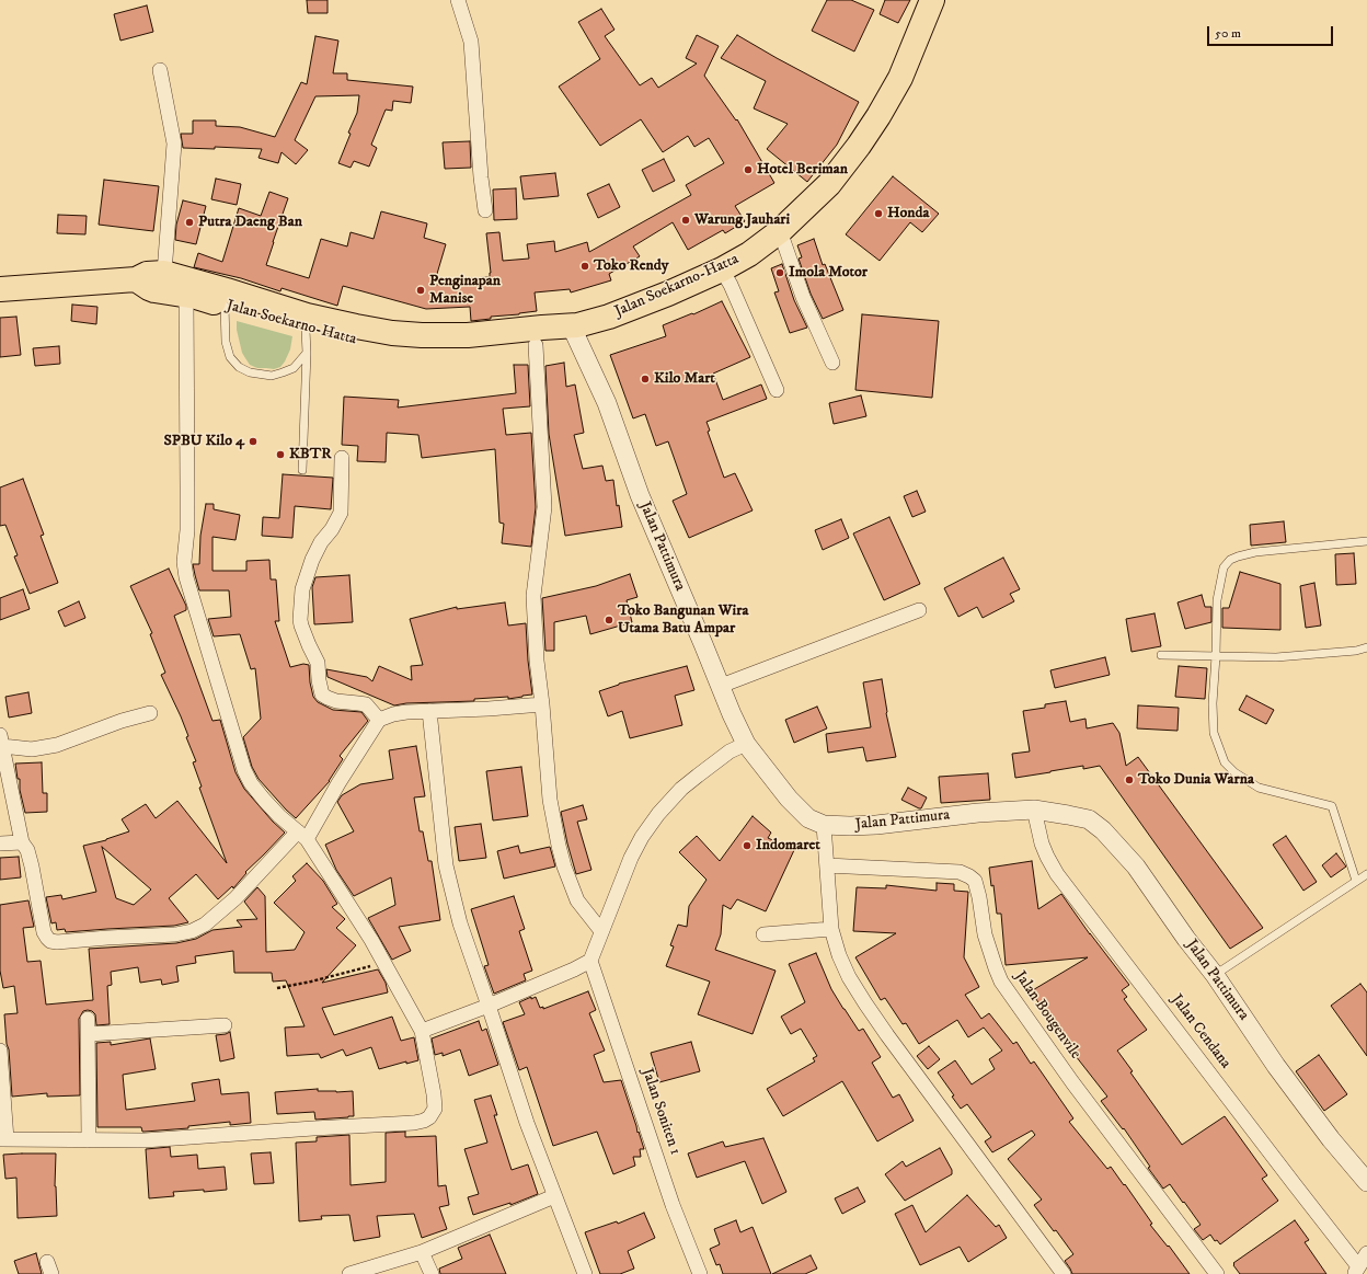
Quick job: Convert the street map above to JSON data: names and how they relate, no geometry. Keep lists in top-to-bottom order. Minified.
{"streets":{"highway":["Jalan Soekarno-Hatta"],"street":["Jalan Pattimura","Jalan Bougenvile","Jalan Cendana","Jalan Soniten 1"]},"crossings":[["Jalan Soekarno-Hatta","Jalan Pattimura"],["Jalan Pattimura","Jalan Cendana"]],"places":["Hotel Beriman","Honda","Warung Jauhari","Putra Daeng Ban","Toko Rendy","Imola Motor","Penginapan Manise","Kilo Mart","SPBU Kilo 4","KBTR","Toko Bangunan Wira Utama Batu Ampar","Toko Dunia Warna","Indomaret"],"scale_bar":"50 m"}
